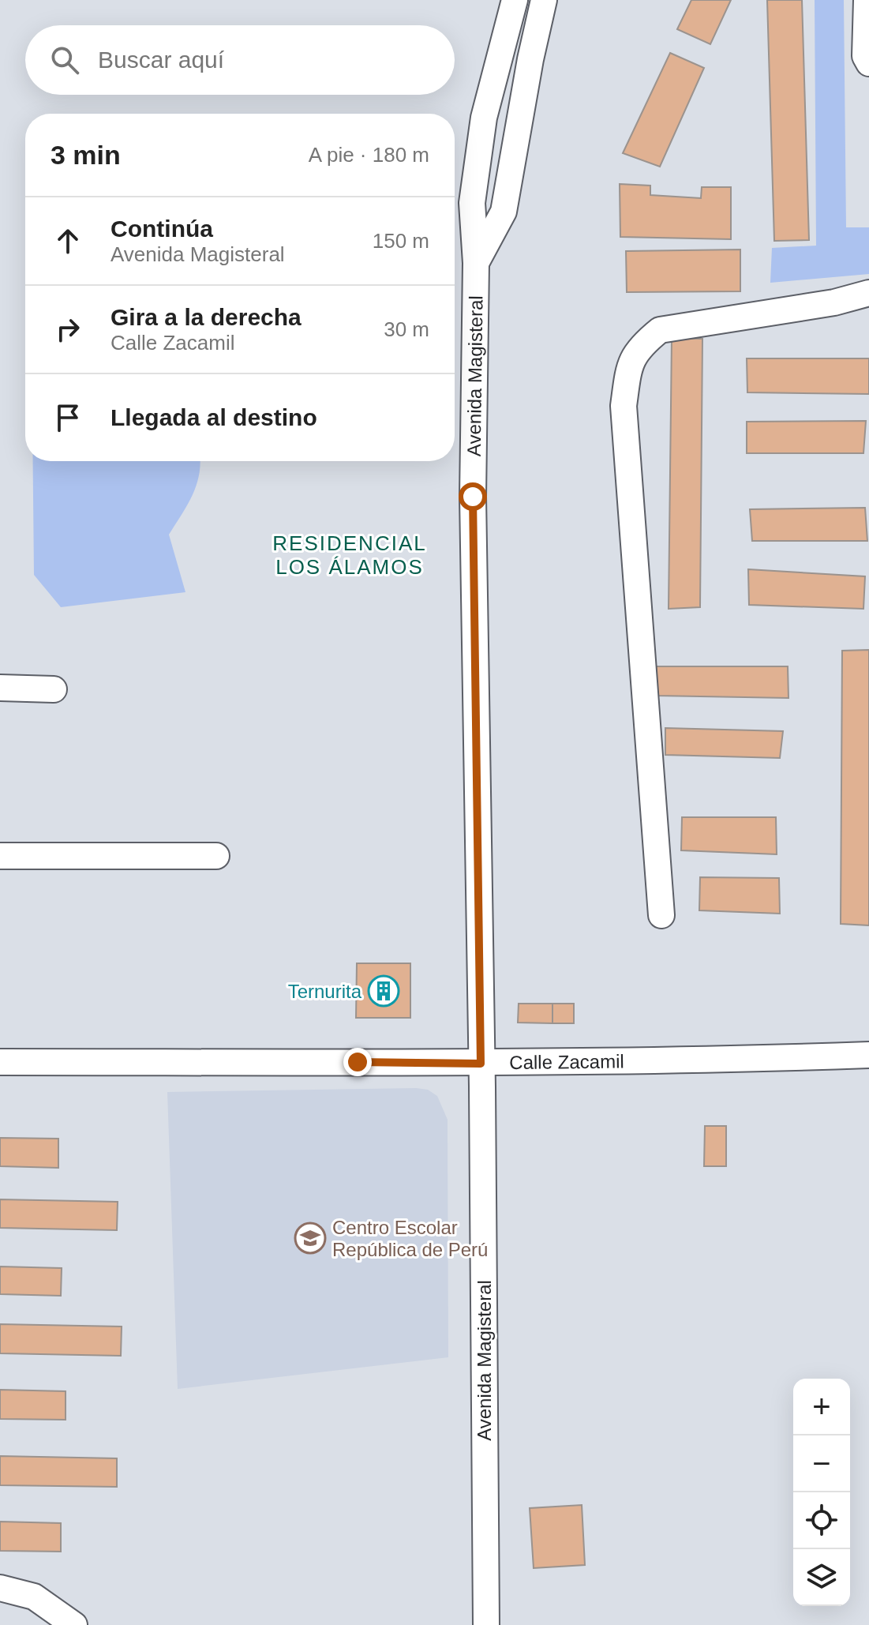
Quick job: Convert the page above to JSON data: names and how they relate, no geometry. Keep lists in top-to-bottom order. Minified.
{"streets":{"street":["Avenida Magisteral","Calle Zacamil"]},"crossings":[["Avenida Magisteral","Calle Zacamil"]],"districts":["RESIDENCIAL LOS ÁLAMOS"],"places":{"building":["Ternurita"],"school or university":["Centro Escolar República de Perú"]},"page":{"search":"Buscar aquí","heading":["3 min","A pie · 180 m"],"list":[["Continúa","Avenida Magisteral","150 m"],["Gira a la derecha","Calle Zacamil","30 m"],"Llegada al destino"],"map_buttons":["+","−"]}}
